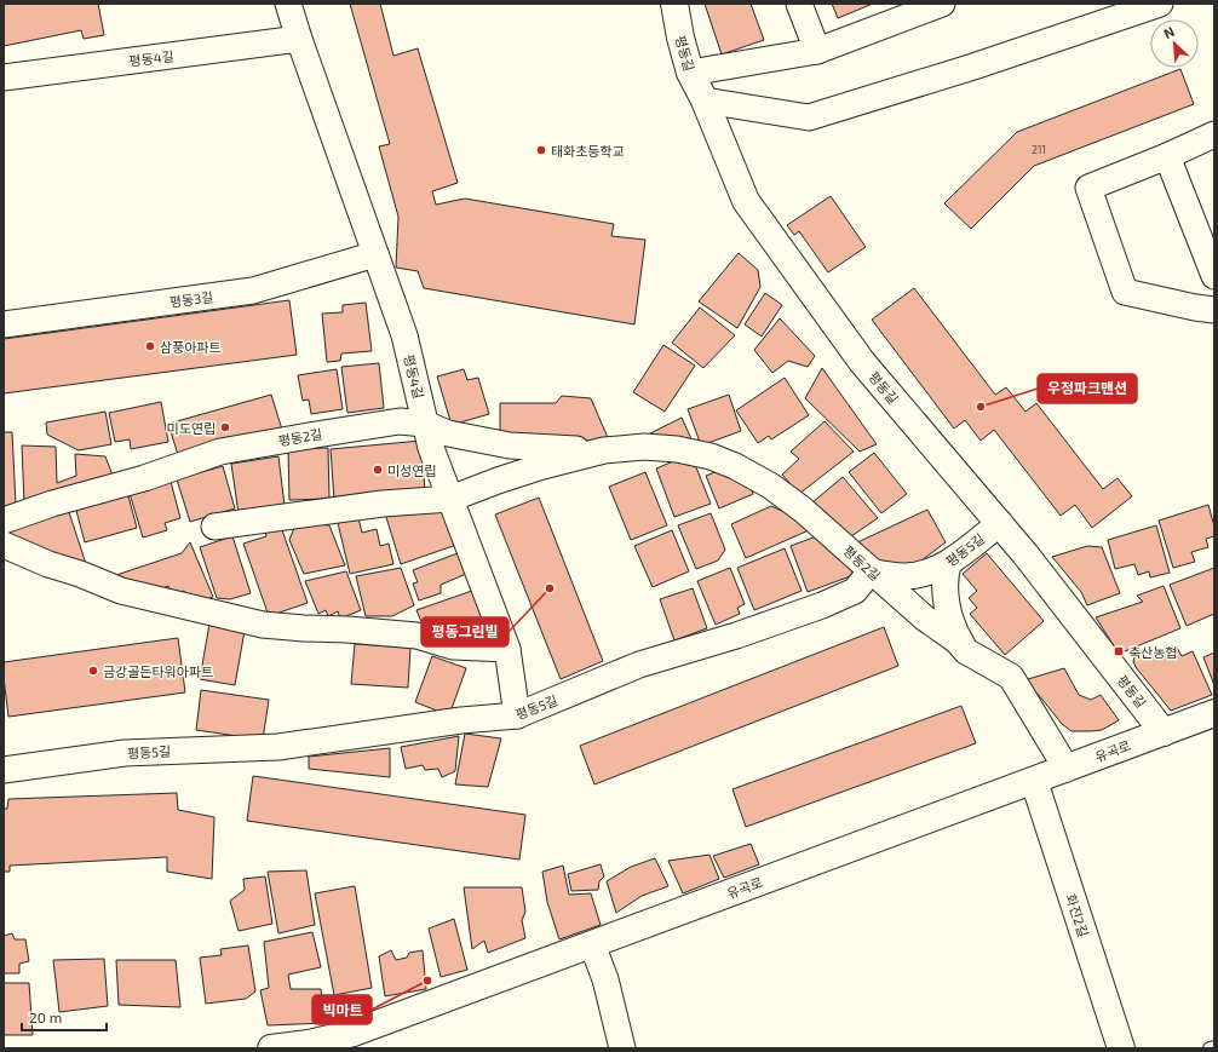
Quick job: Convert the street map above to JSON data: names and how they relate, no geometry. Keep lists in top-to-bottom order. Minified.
{"streets":{"street":["평동길","평동4길","평동3길","평동2길","평동5길","유곡로","화진2길"]},"crossings":[["평동길","평동5길"],["평동길","유곡로"],["평동4길","평동3길"],["평동4길","평동2길"],["평동4길","평동5길"],["평동2길","평동5길"],["평동2길","유곡로"],["유곡로","화진2길"]],"places":{"other":["태화초등학교","삼풍아파트","우정파크맨션","미도연립","미성연립","평동그린빌","금강골든타워아파트","빅마트"],"transit":["축산농협"]},"house_numbers":["211"],"scale_bar":"20 m","north":"top left"}
